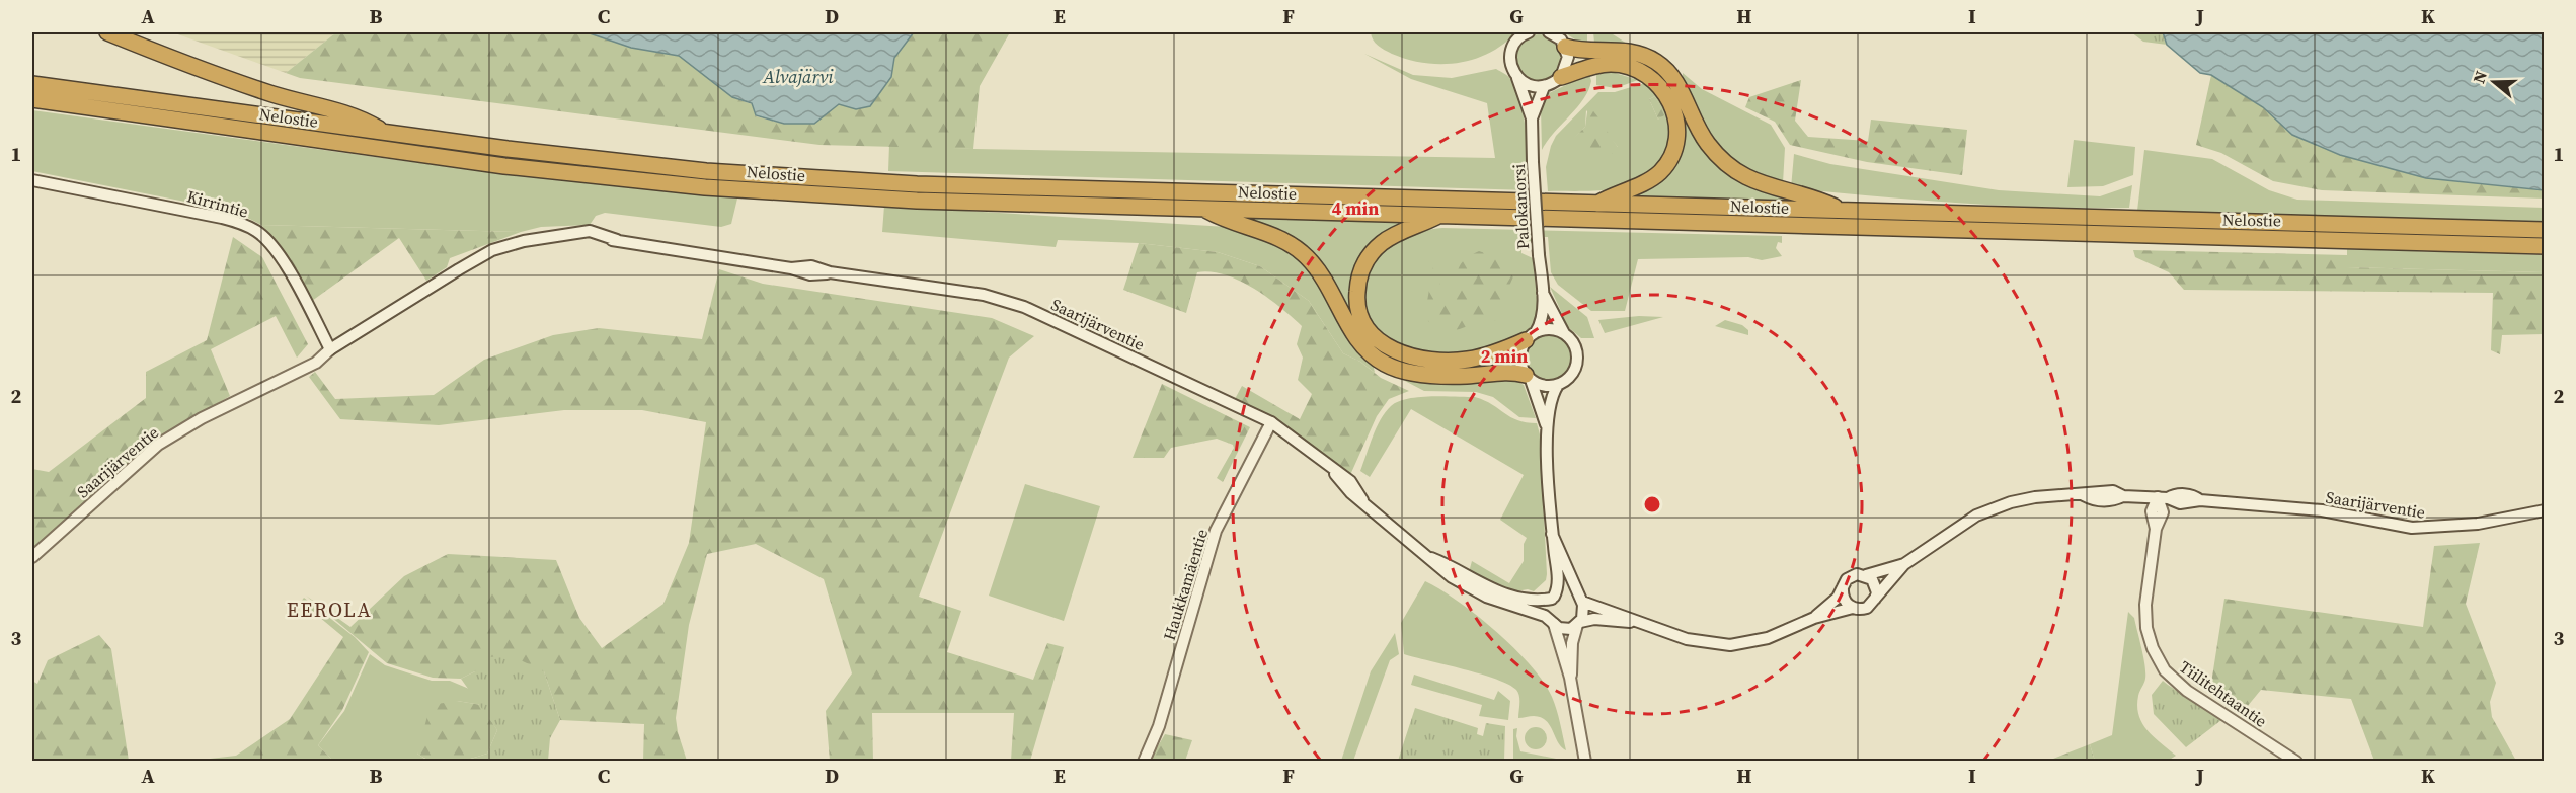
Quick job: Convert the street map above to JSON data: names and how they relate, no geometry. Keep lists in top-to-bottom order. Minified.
{"streets":{"highway":["Nelostie"],"main road":["Kirrintie","Palokanorsi","Saarijärventie","Haukkamäentie","Tiilitehtaantie"]},"crossings":[["Kirrintie","Saarijärventie"],["Saarijärventie","Haukkamäentie"],["Saarijärventie","Tiilitehtaantie"]],"districts":["EEROLA"],"water":["Alvajärvi"],"north":"left","grid":{"columns":["A","B","C","D","E","F","G","H","I","J","K"],"rows":["1","2","3"]},"rings":["4 min","2 min"]}
